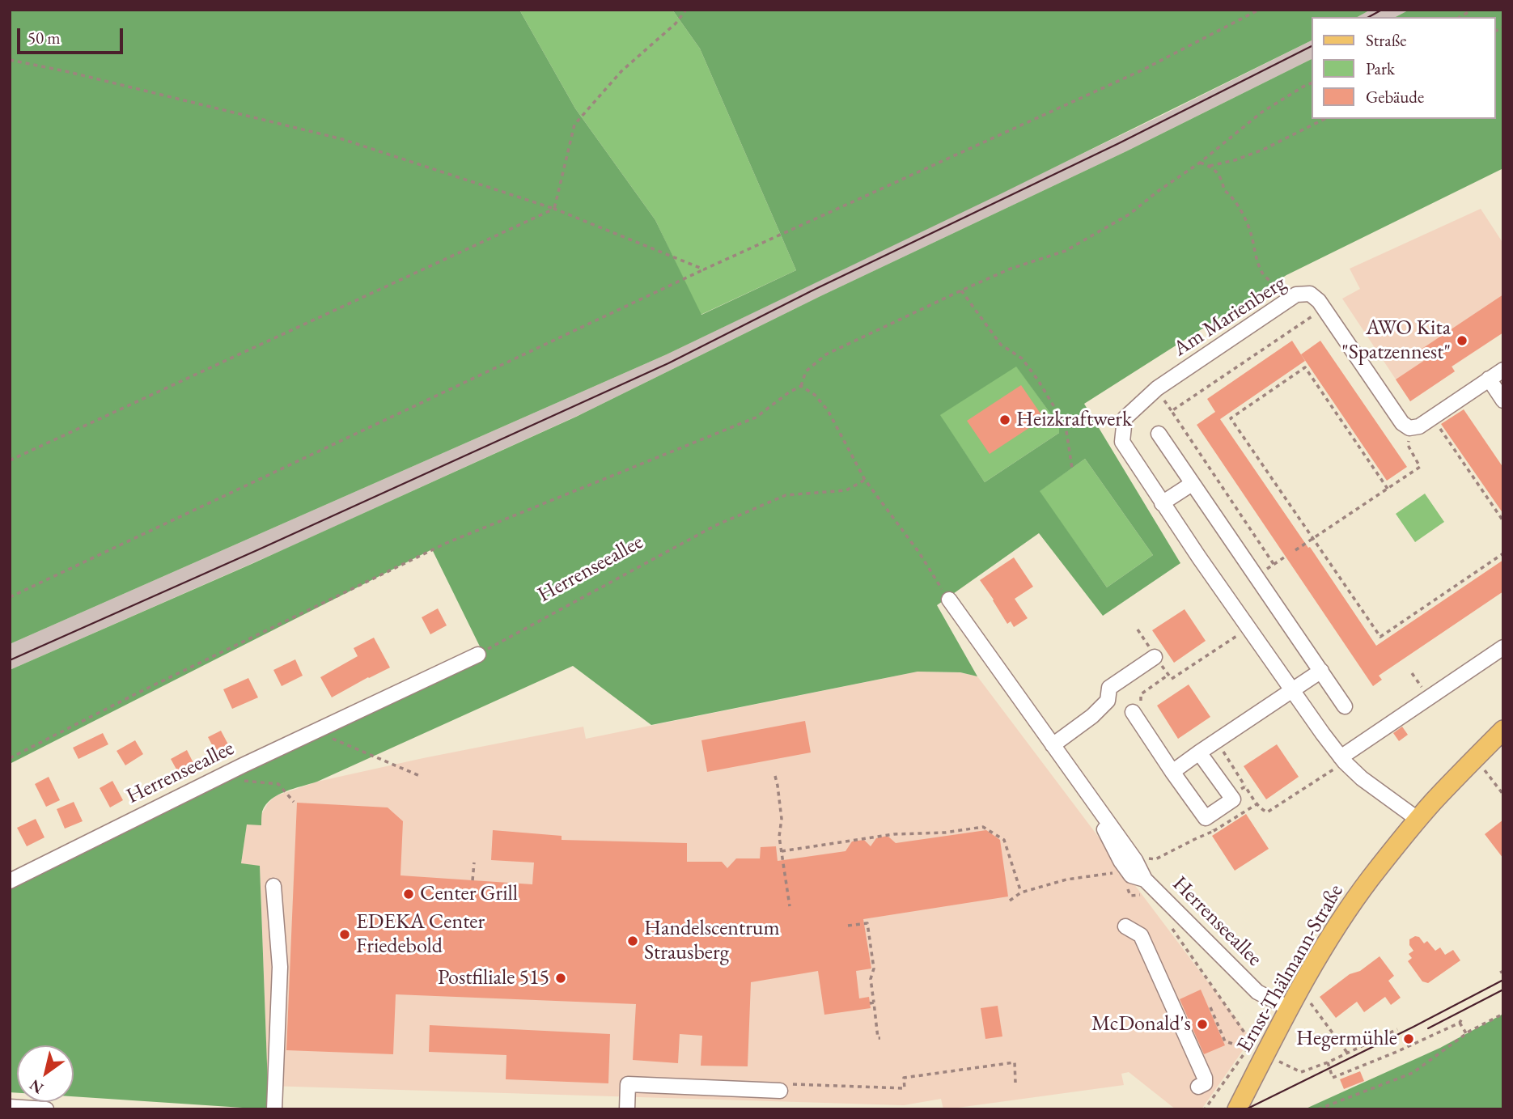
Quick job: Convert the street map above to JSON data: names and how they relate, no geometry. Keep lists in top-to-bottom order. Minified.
{"streets":{"main road":["Ernst-Thälmann-Straße"],"street":["Am Marienberg","Herrenseeallee"]},"crossings":[["Am Marienberg","Ernst-Thälmann-Straße"],["Herrenseeallee","Ernst-Thälmann-Straße"]],"places":["AWO Kita \"Spatzennest\"","Heizkraftwerk","Center Grill","EDEKA Center Friedebold","Handelscentrum Strausberg","Postfiliale 515","McDonald's","Hegermühle"],"legend":["Straße","Park","Gebäude"],"scale_bar":"50 m","north":"bottom left"}
